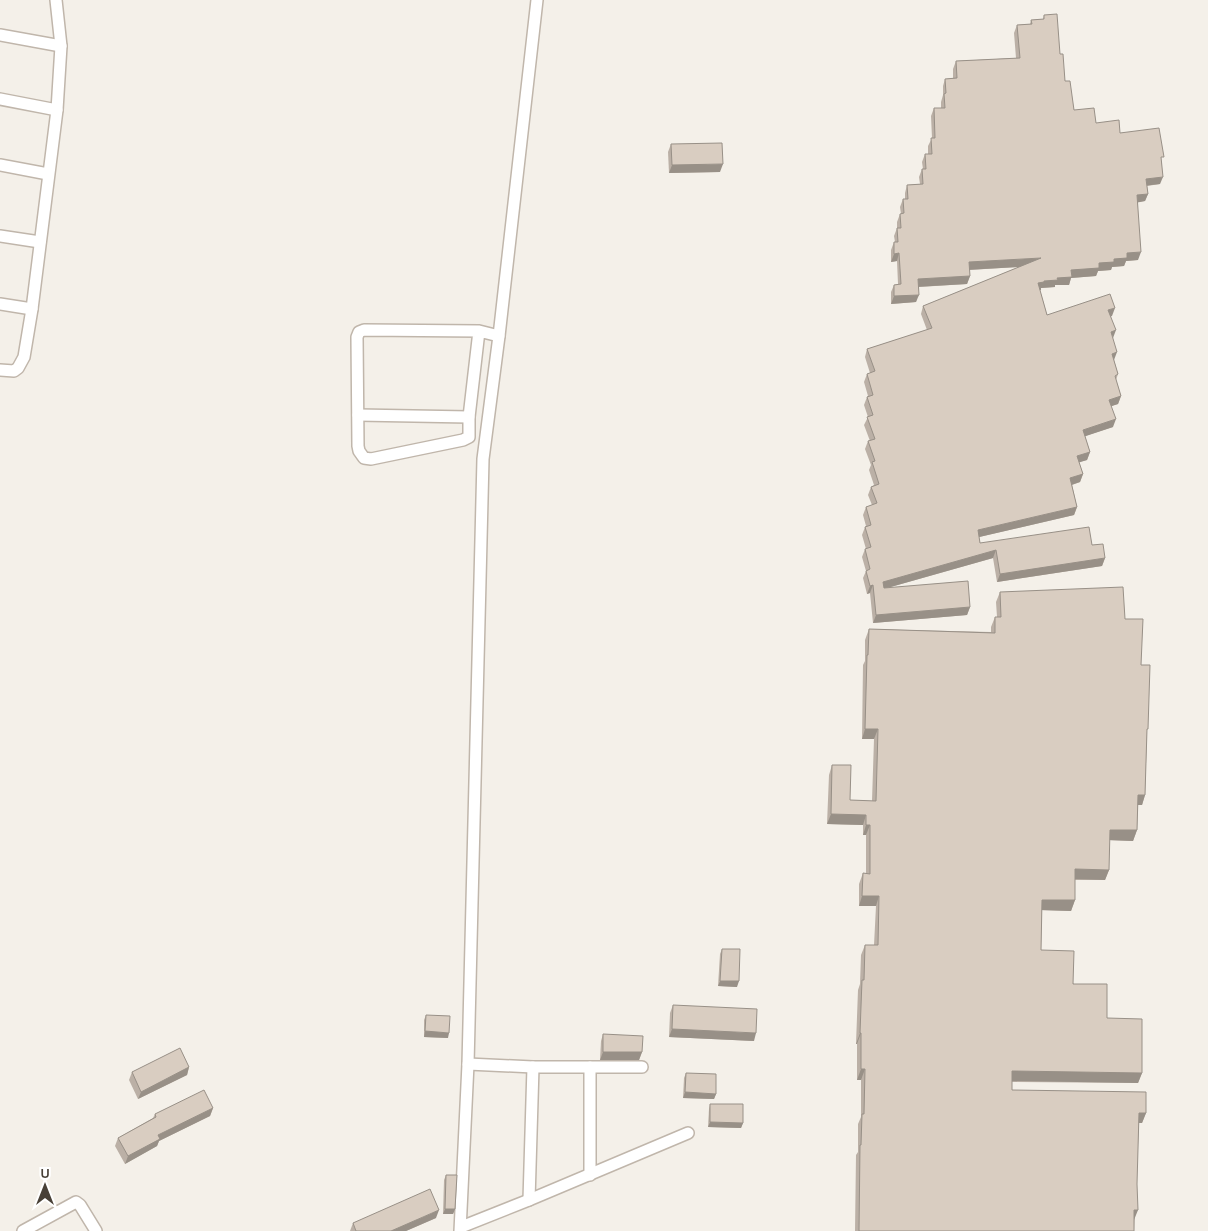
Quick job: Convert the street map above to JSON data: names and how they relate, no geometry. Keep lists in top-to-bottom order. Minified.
{"north":"top"}
